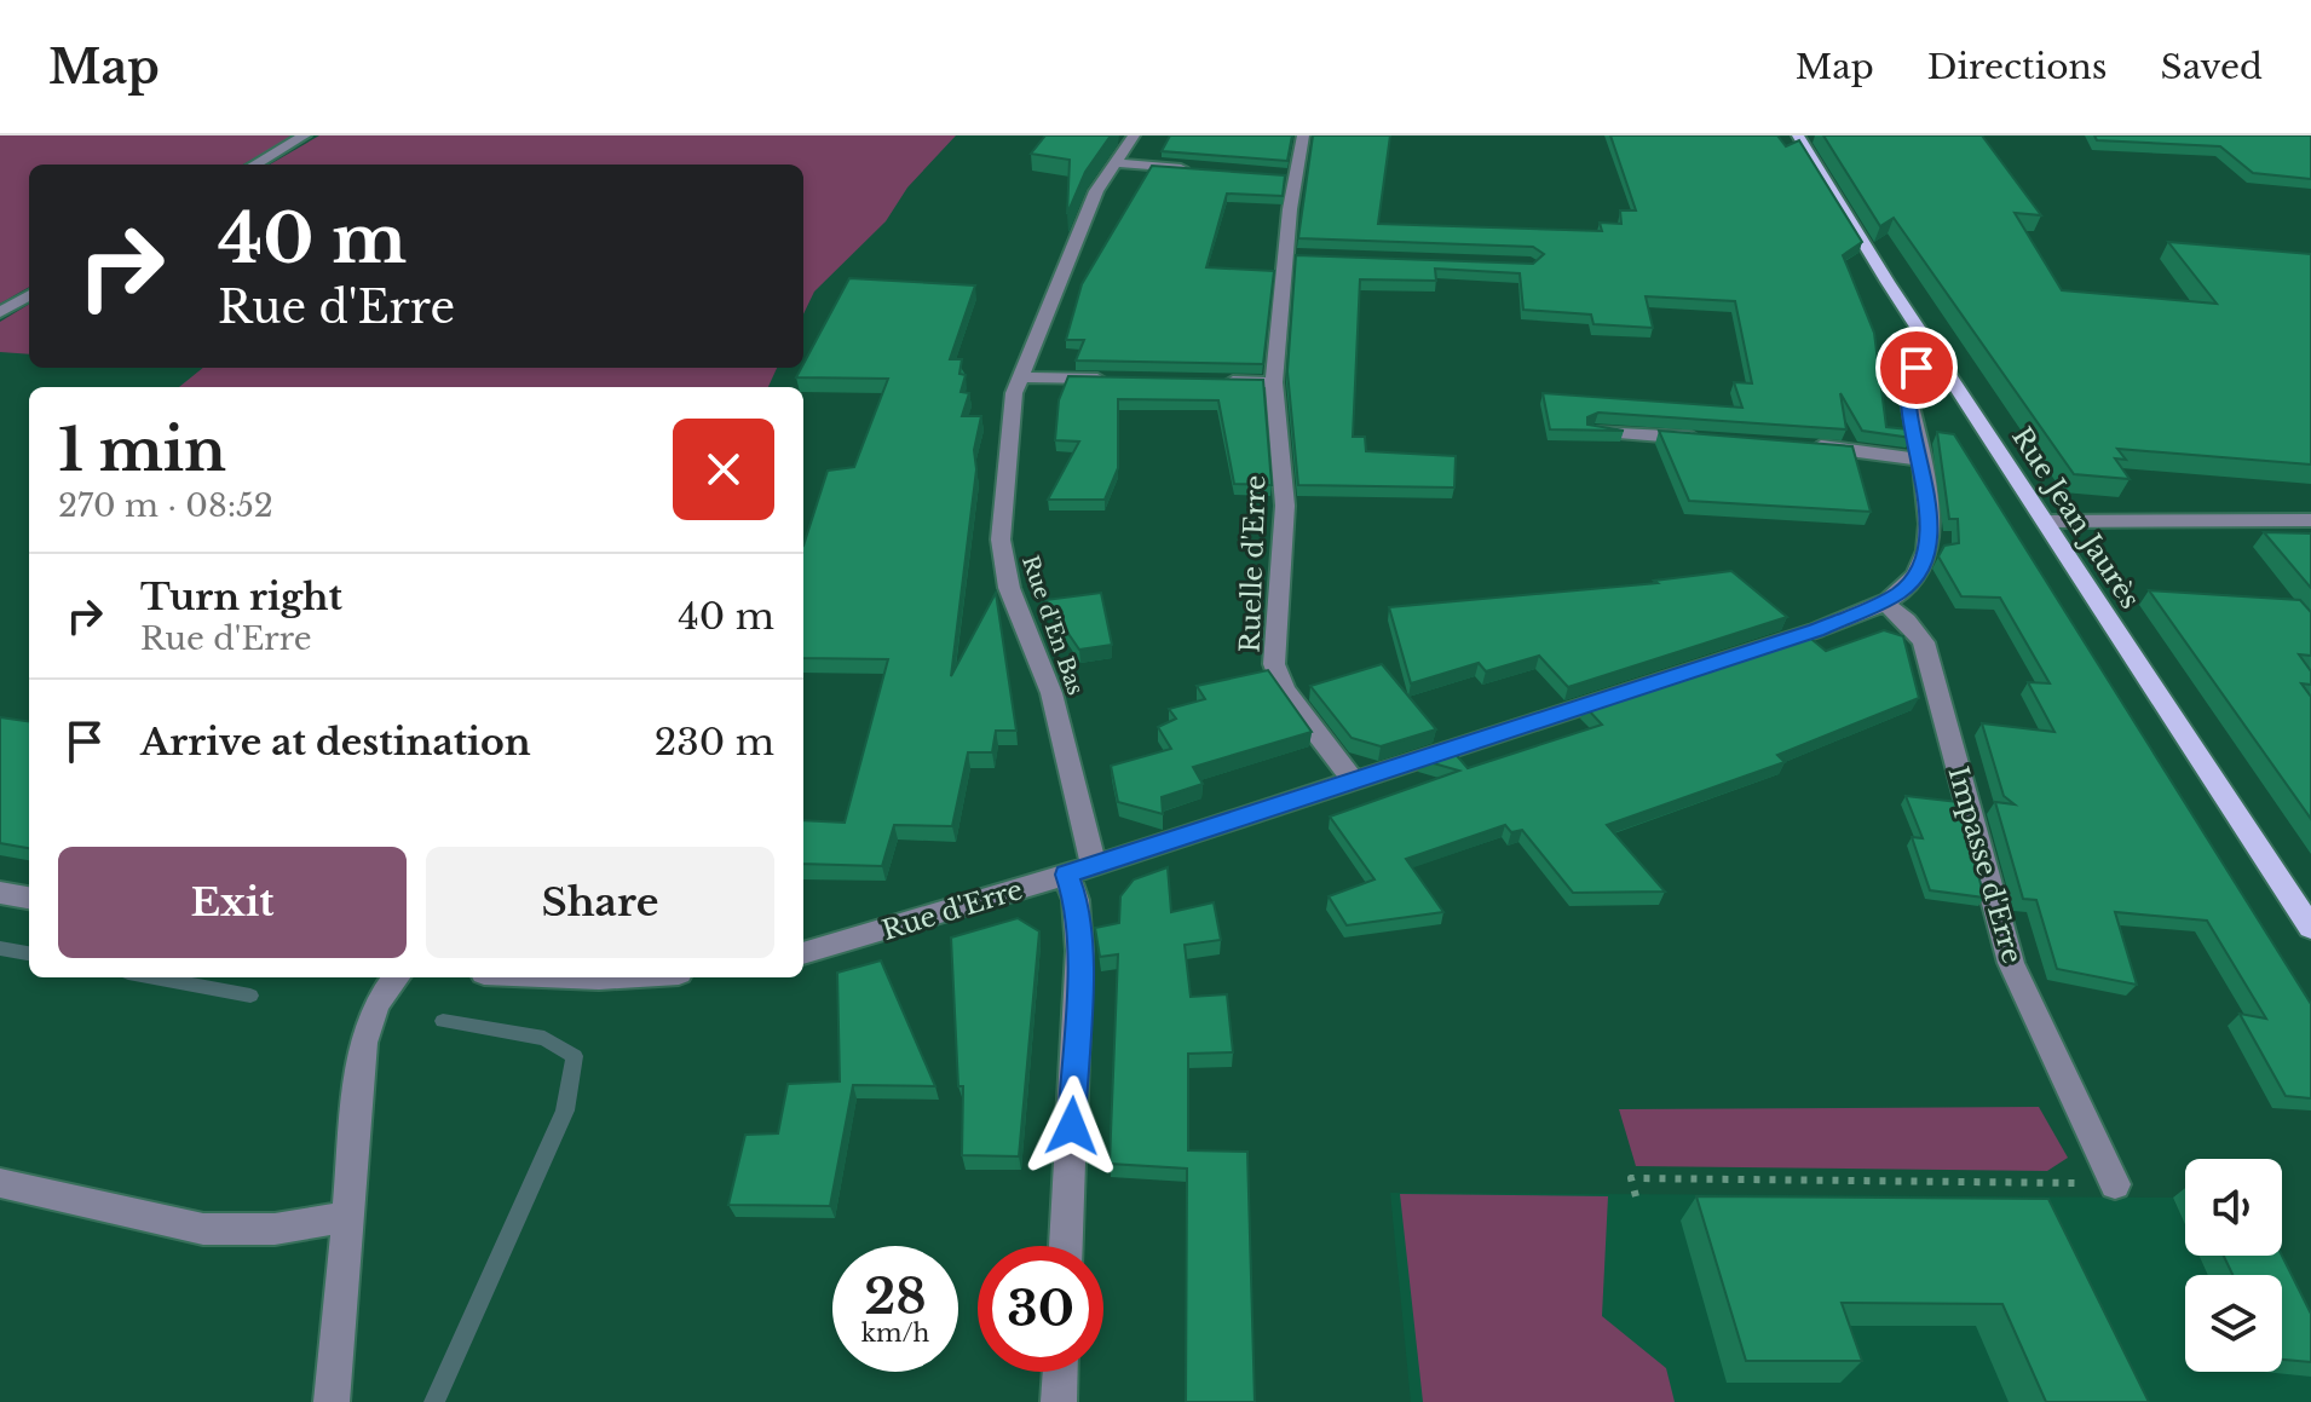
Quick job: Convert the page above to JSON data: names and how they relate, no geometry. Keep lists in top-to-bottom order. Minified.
{"streets":{"main road":["Rue Jean Jaurès"],"street":["Ruelle d'Erre","Rue d'En Bas","Impasse d'Erre","Rue d'Erre"]},"crossings":[["Rue Jean Jaurès","Rue d'Erre"],["Ruelle d'Erre","Rue d'Erre"],["Rue d'En Bas","Rue d'Erre"],["Impasse d'Erre","Rue d'Erre"]],"page":{"header":"Map","nav":["Map","Directions","Saved"],"turn":["40 m","Rue d'Erre"],"heading":["1 min","270 m · 08:52"],"list":[{"name":"Turn right","note":"Rue d'Erre","value":"40 m"},{"name":"Arrive at destination","value":"230 m"}],"buttons":["Exit","Share"],"speed":"28 km/h","limit":"30"}}
